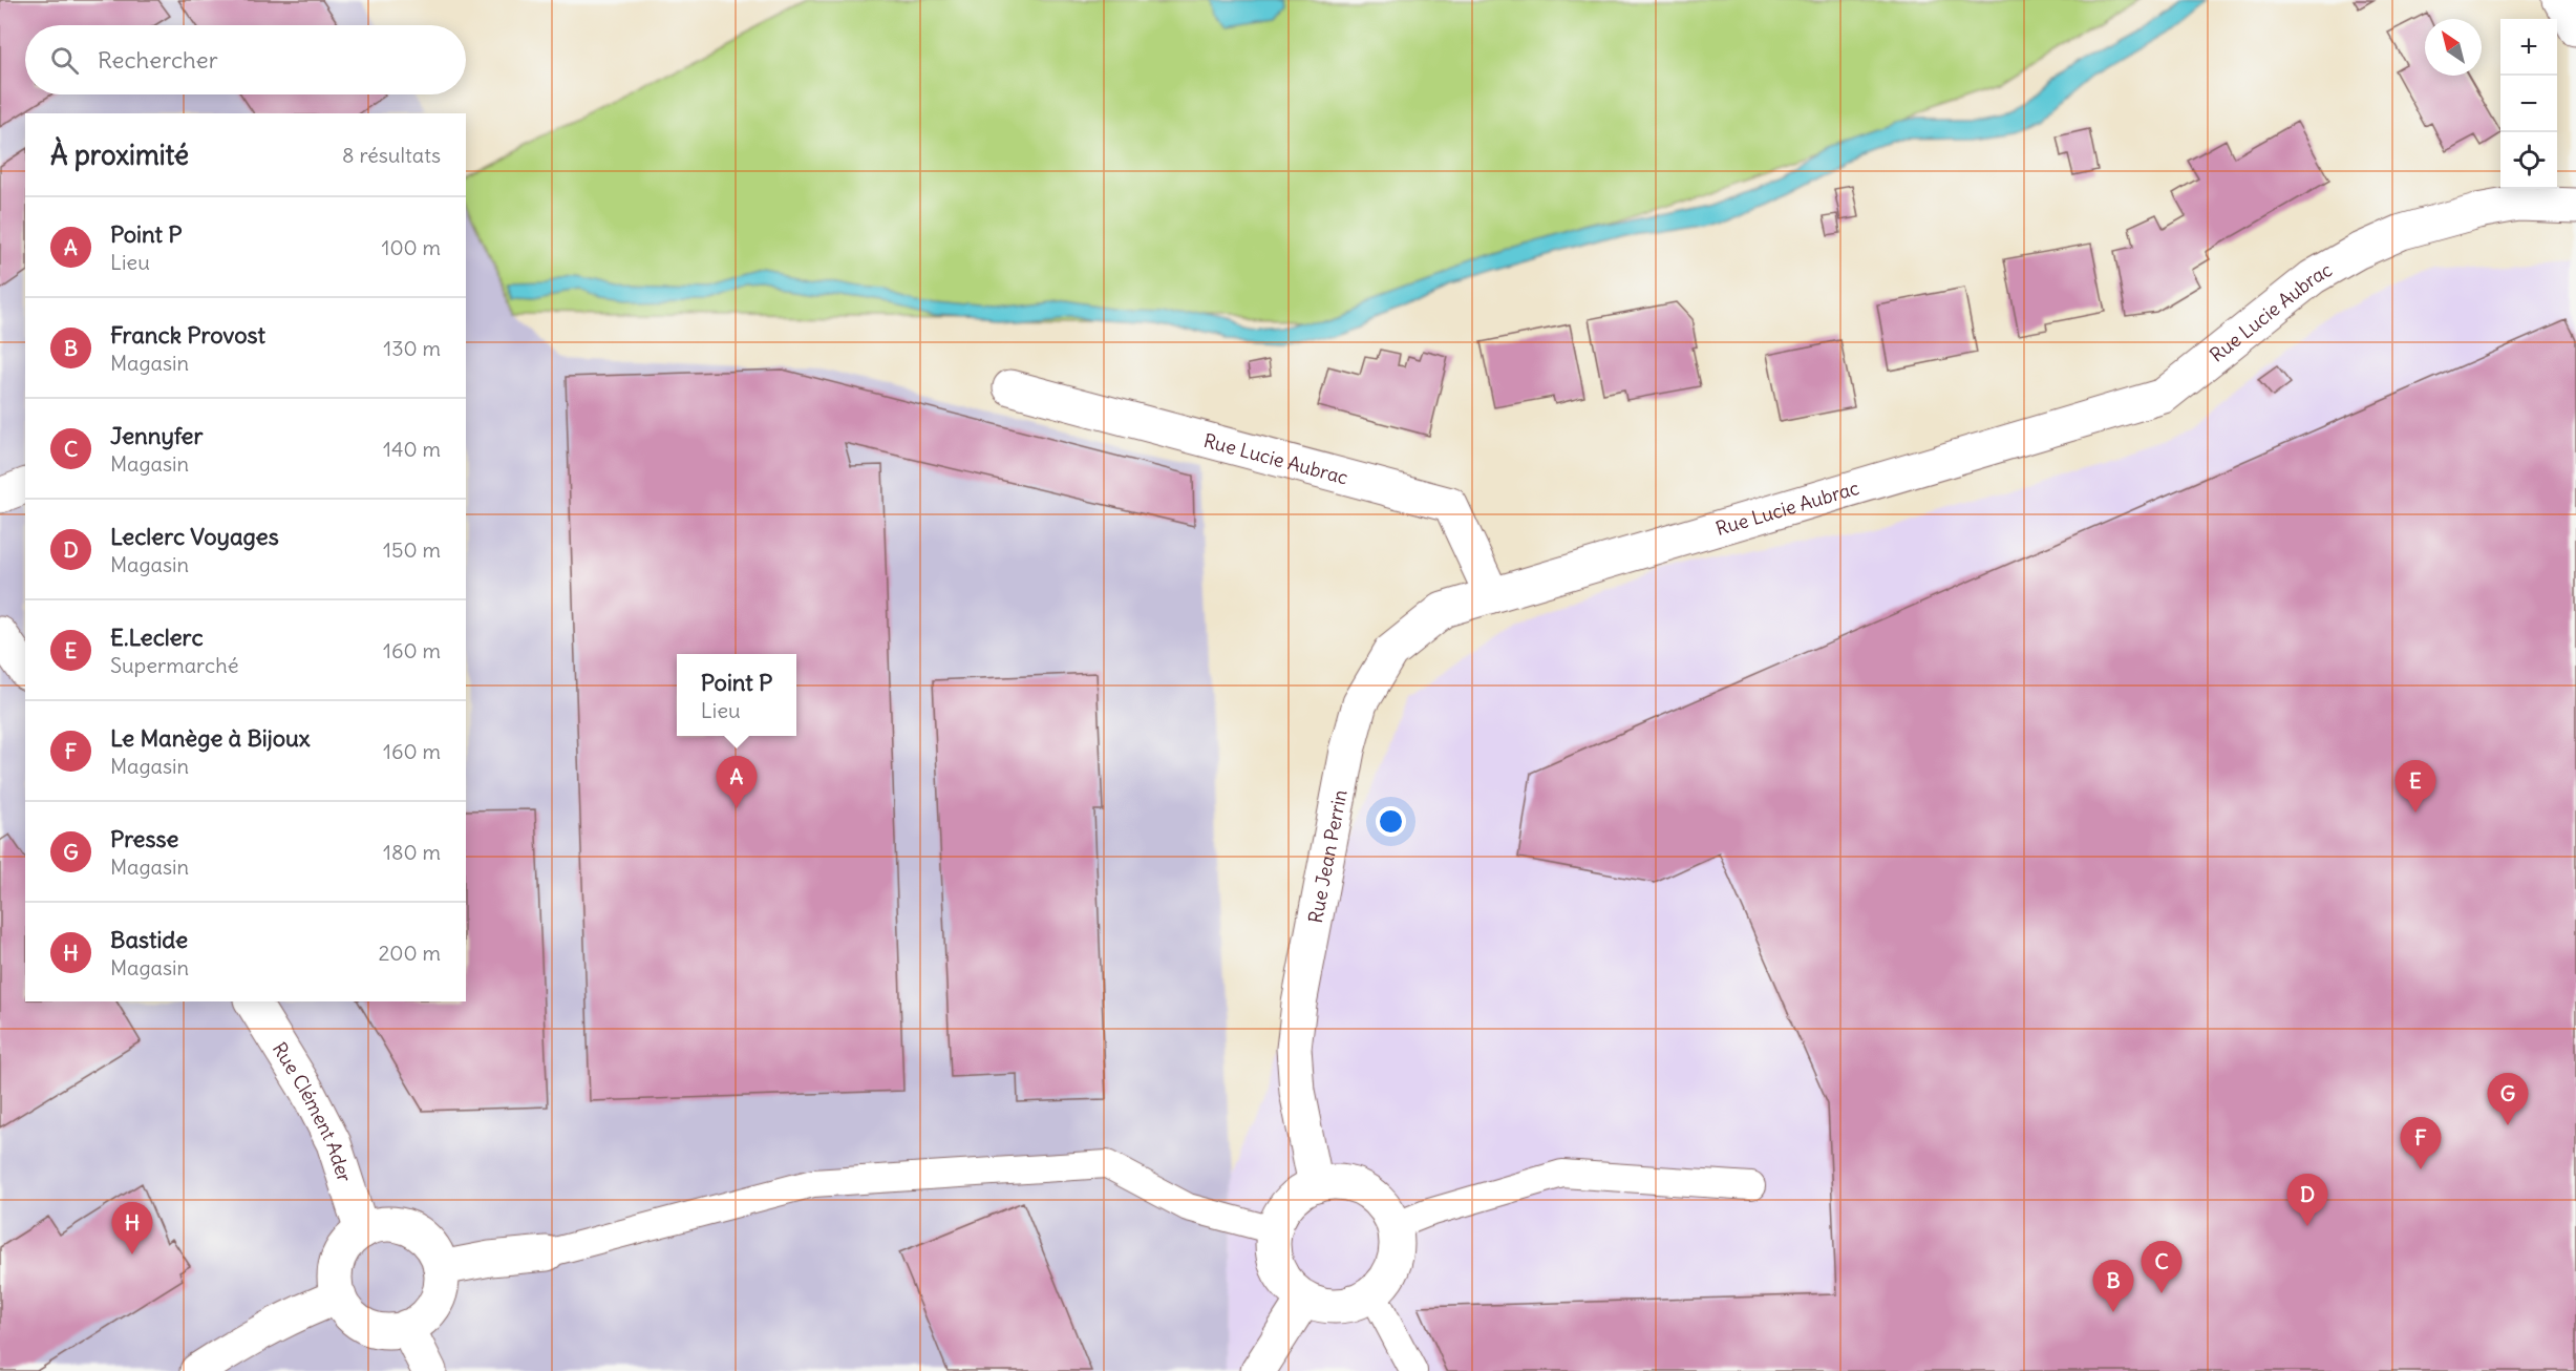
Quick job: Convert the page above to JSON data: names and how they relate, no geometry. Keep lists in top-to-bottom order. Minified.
{"streets":{"street":["Rue Lucie Aubrac","Rue Jean Perrin","Rue Clément Ader"]},"crossings":[["Rue Lucie Aubrac","Rue Jean Perrin"]],"north":"top left","page":{"map_buttons":["+","−"],"search":"Rechercher","heading":["À proximité","8 résultats"],"list":[{"mark":"A","name":"Point P","note":"Lieu","value":"100 m"},{"mark":"B","name":"Franck Provost","note":"Magasin","value":"130 m"},{"mark":"C","name":"Jennyfer","note":"Magasin","value":"140 m"},{"mark":"D","name":"Leclerc Voyages","note":"Magasin","value":"150 m"},{"mark":"E","name":"E.Leclerc","note":"Supermarché","value":"160 m"},{"mark":"F","name":"Le Manège à Bijoux","note":"Magasin","value":"160 m"},{"mark":"G","name":"Presse","note":"Magasin","value":"180 m"},{"mark":"H","name":"Bastide","note":"Magasin","value":"200 m"}],"popup":["Point P","Lieu"],"pins":["A","E","G","F","D","H","C","B"]}}
